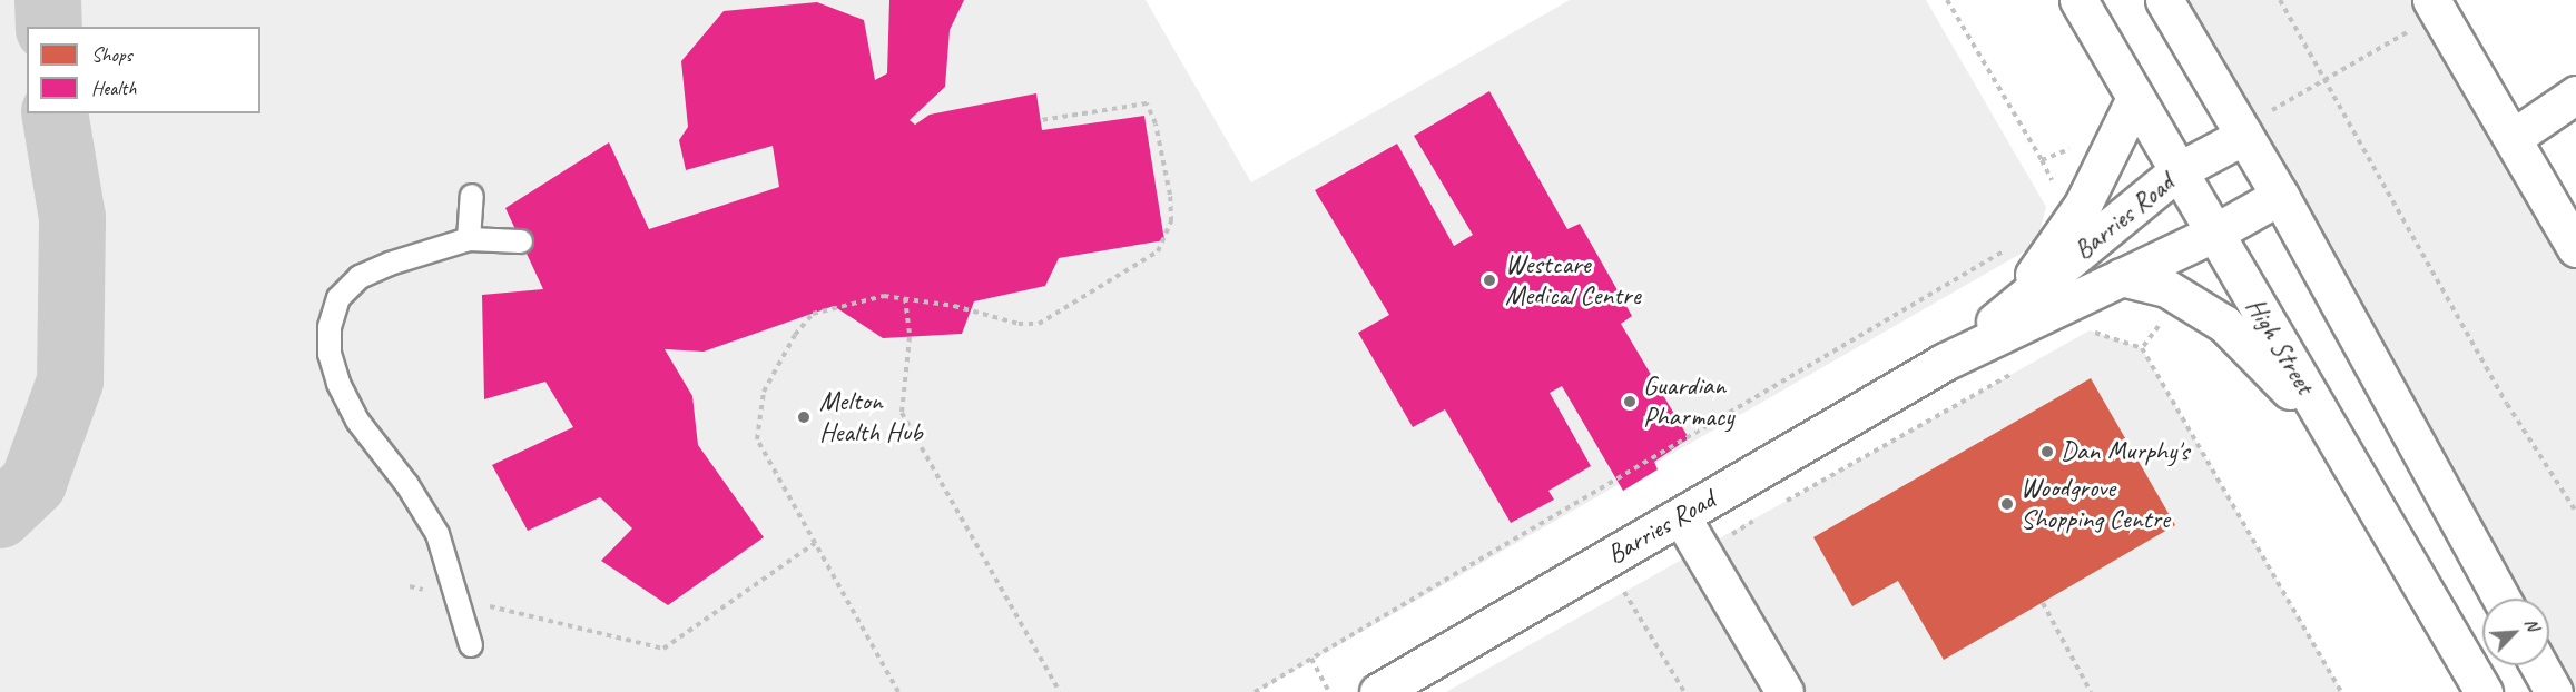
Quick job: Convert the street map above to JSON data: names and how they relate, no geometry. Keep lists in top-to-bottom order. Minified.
{"streets":{"street":["Barries Road","High Street"]},"crossings":[["Barries Road","High Street"]],"places":["Westcare Medical Centre","Guardian Pharmacy","Melton Health Hub","Dan Murphy's","Woodgrove Shopping Centre"],"legend":["Shops","Health"],"north":"top right"}
